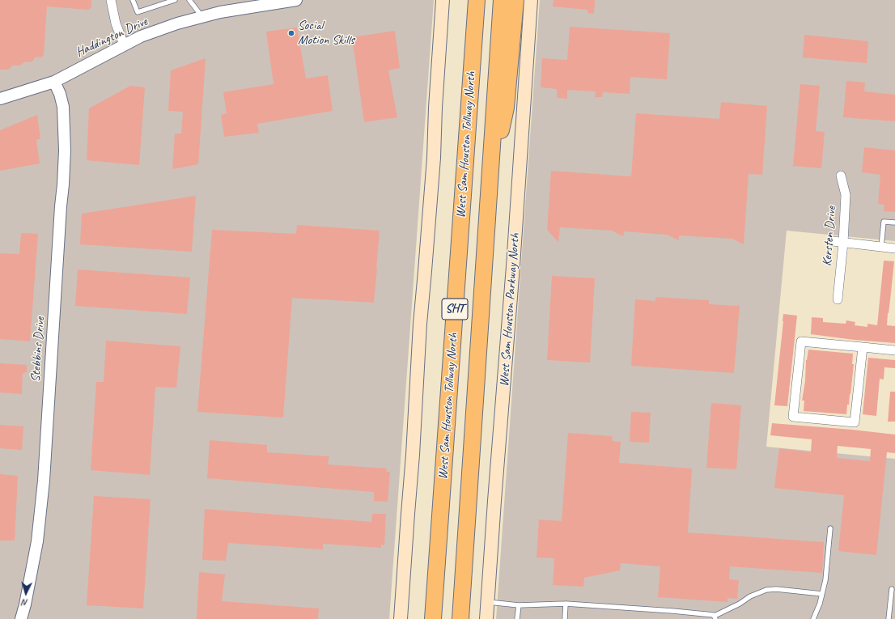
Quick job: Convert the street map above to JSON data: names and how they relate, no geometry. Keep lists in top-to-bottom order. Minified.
{"streets":{"highway":["West Sam Houston Tollway North","SHT"],"main road":["West Sam Houston Parkway North"],"street":["Haddington Drive","Kersten Drive","Stebbins Drive"]},"crossings":[["Haddington Drive","Stebbins Drive"]],"places":["Social Motion Skills"],"north":"bottom"}
